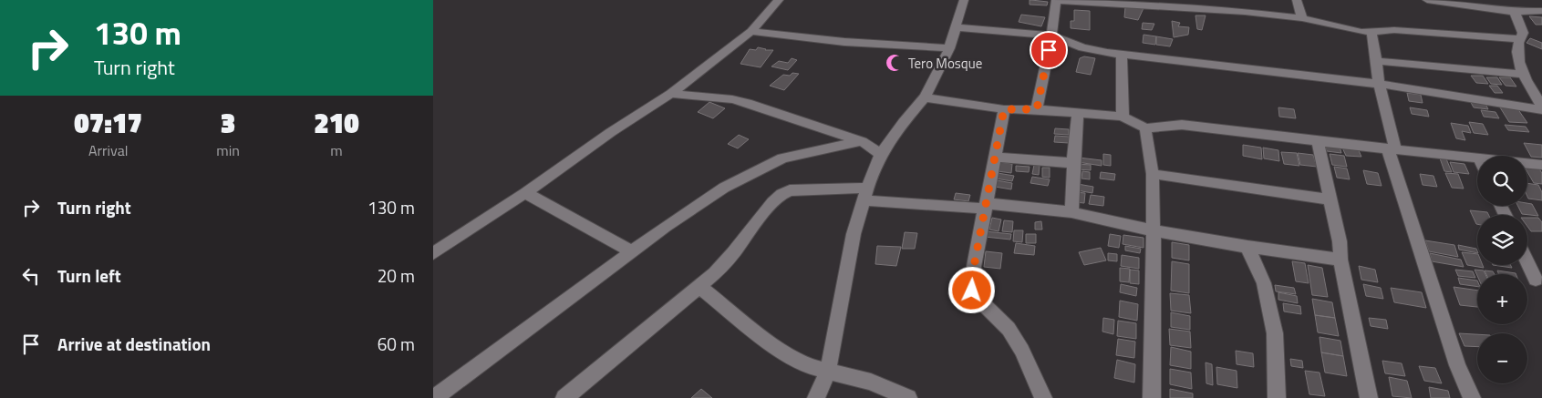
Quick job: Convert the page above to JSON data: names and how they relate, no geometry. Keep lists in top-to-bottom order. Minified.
{"places":{"mosque":["Tero Mosque"]},"page":{"turn":["130 m","Turn right"],"eta":["07:17","Arrival","3","min","210","m"],"map_buttons":["+","−"],"list":[{"name":"Turn right","value":"130 m"},{"name":"Turn left","value":"20 m"},{"name":"Arrive at destination","value":"60 m"}]}}
